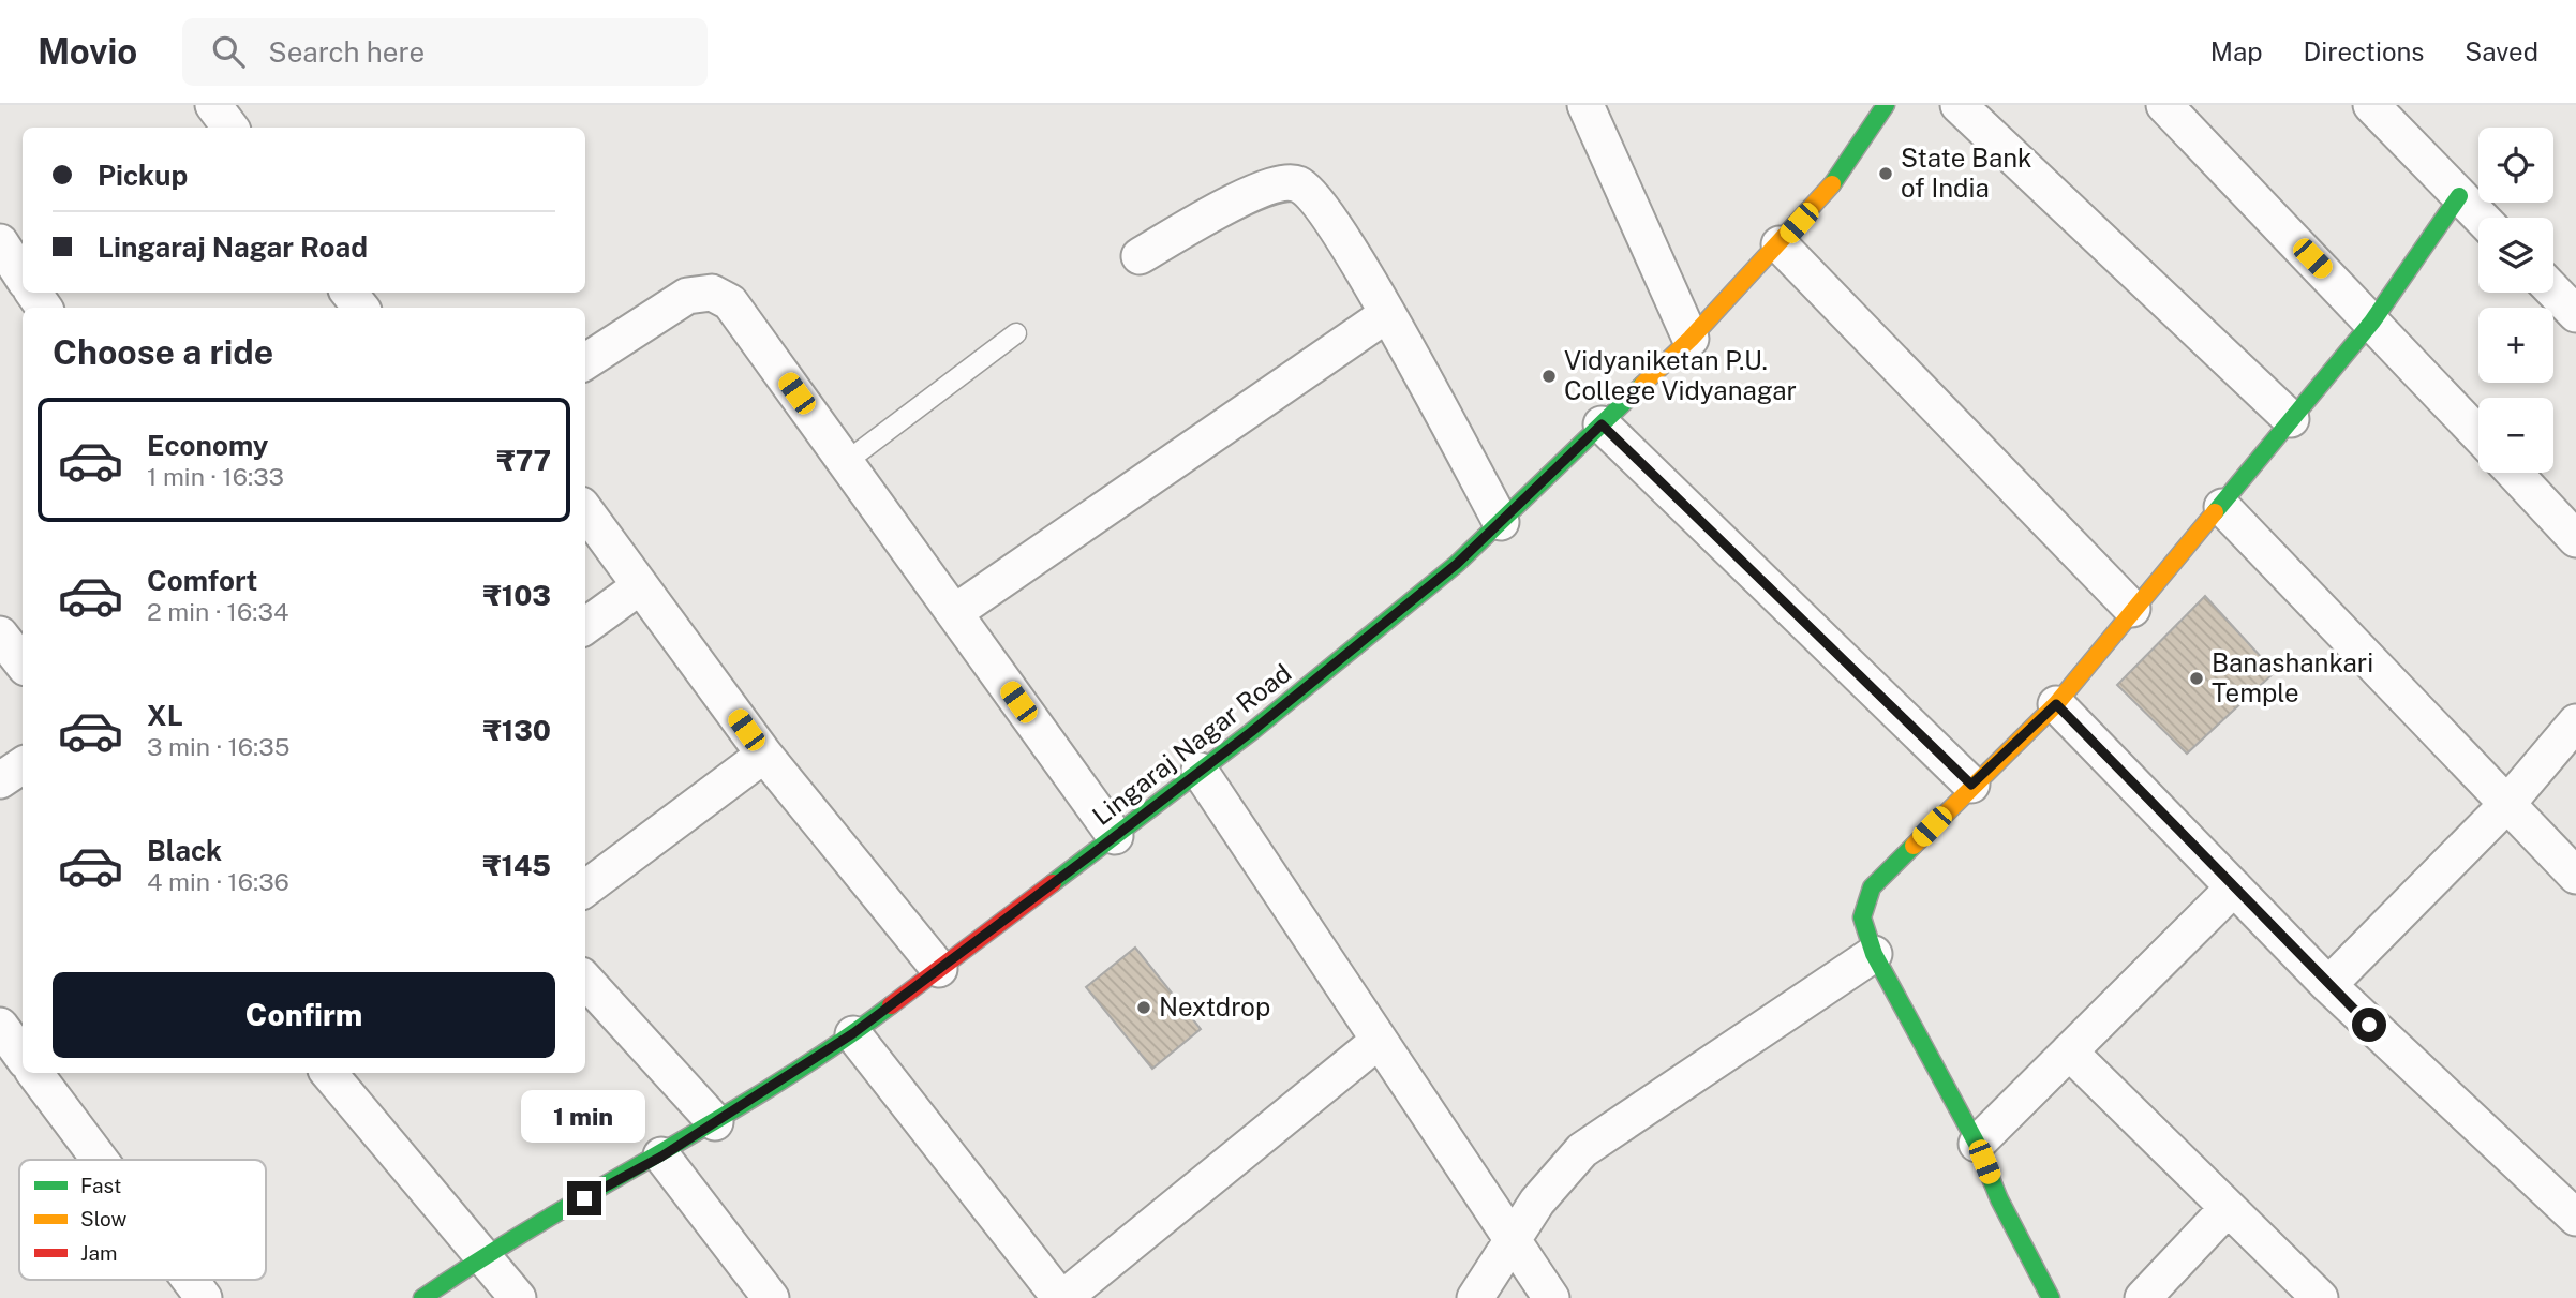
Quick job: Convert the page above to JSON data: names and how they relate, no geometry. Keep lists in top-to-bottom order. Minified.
{"streets":{"street":["Lingaraj Nagar Road"]},"places":["State Bank of India","Vidyaniketan P.U. College Vidyanagar","Banashankari Temple","Nextdrop"],"legend":["Fast","Slow","Jam"],"page":{"header":"Movio","search":"Search here","nav":["Map","Directions","Saved"],"map_buttons":["+","−"],"banner":["Pickup","Lingaraj Nagar Road"],"heading":"Choose a ride","list":[{"name":"Economy","note":"1 min · 16:33","value":"₹77"},{"name":"Comfort","note":"2 min · 16:34","value":"₹103"},{"name":"XL","note":"3 min · 16:35","value":"₹130"},{"name":"Black","note":"4 min · 16:36","value":"₹145"}],"buttons":"Confirm","bubble":"1 min"}}
